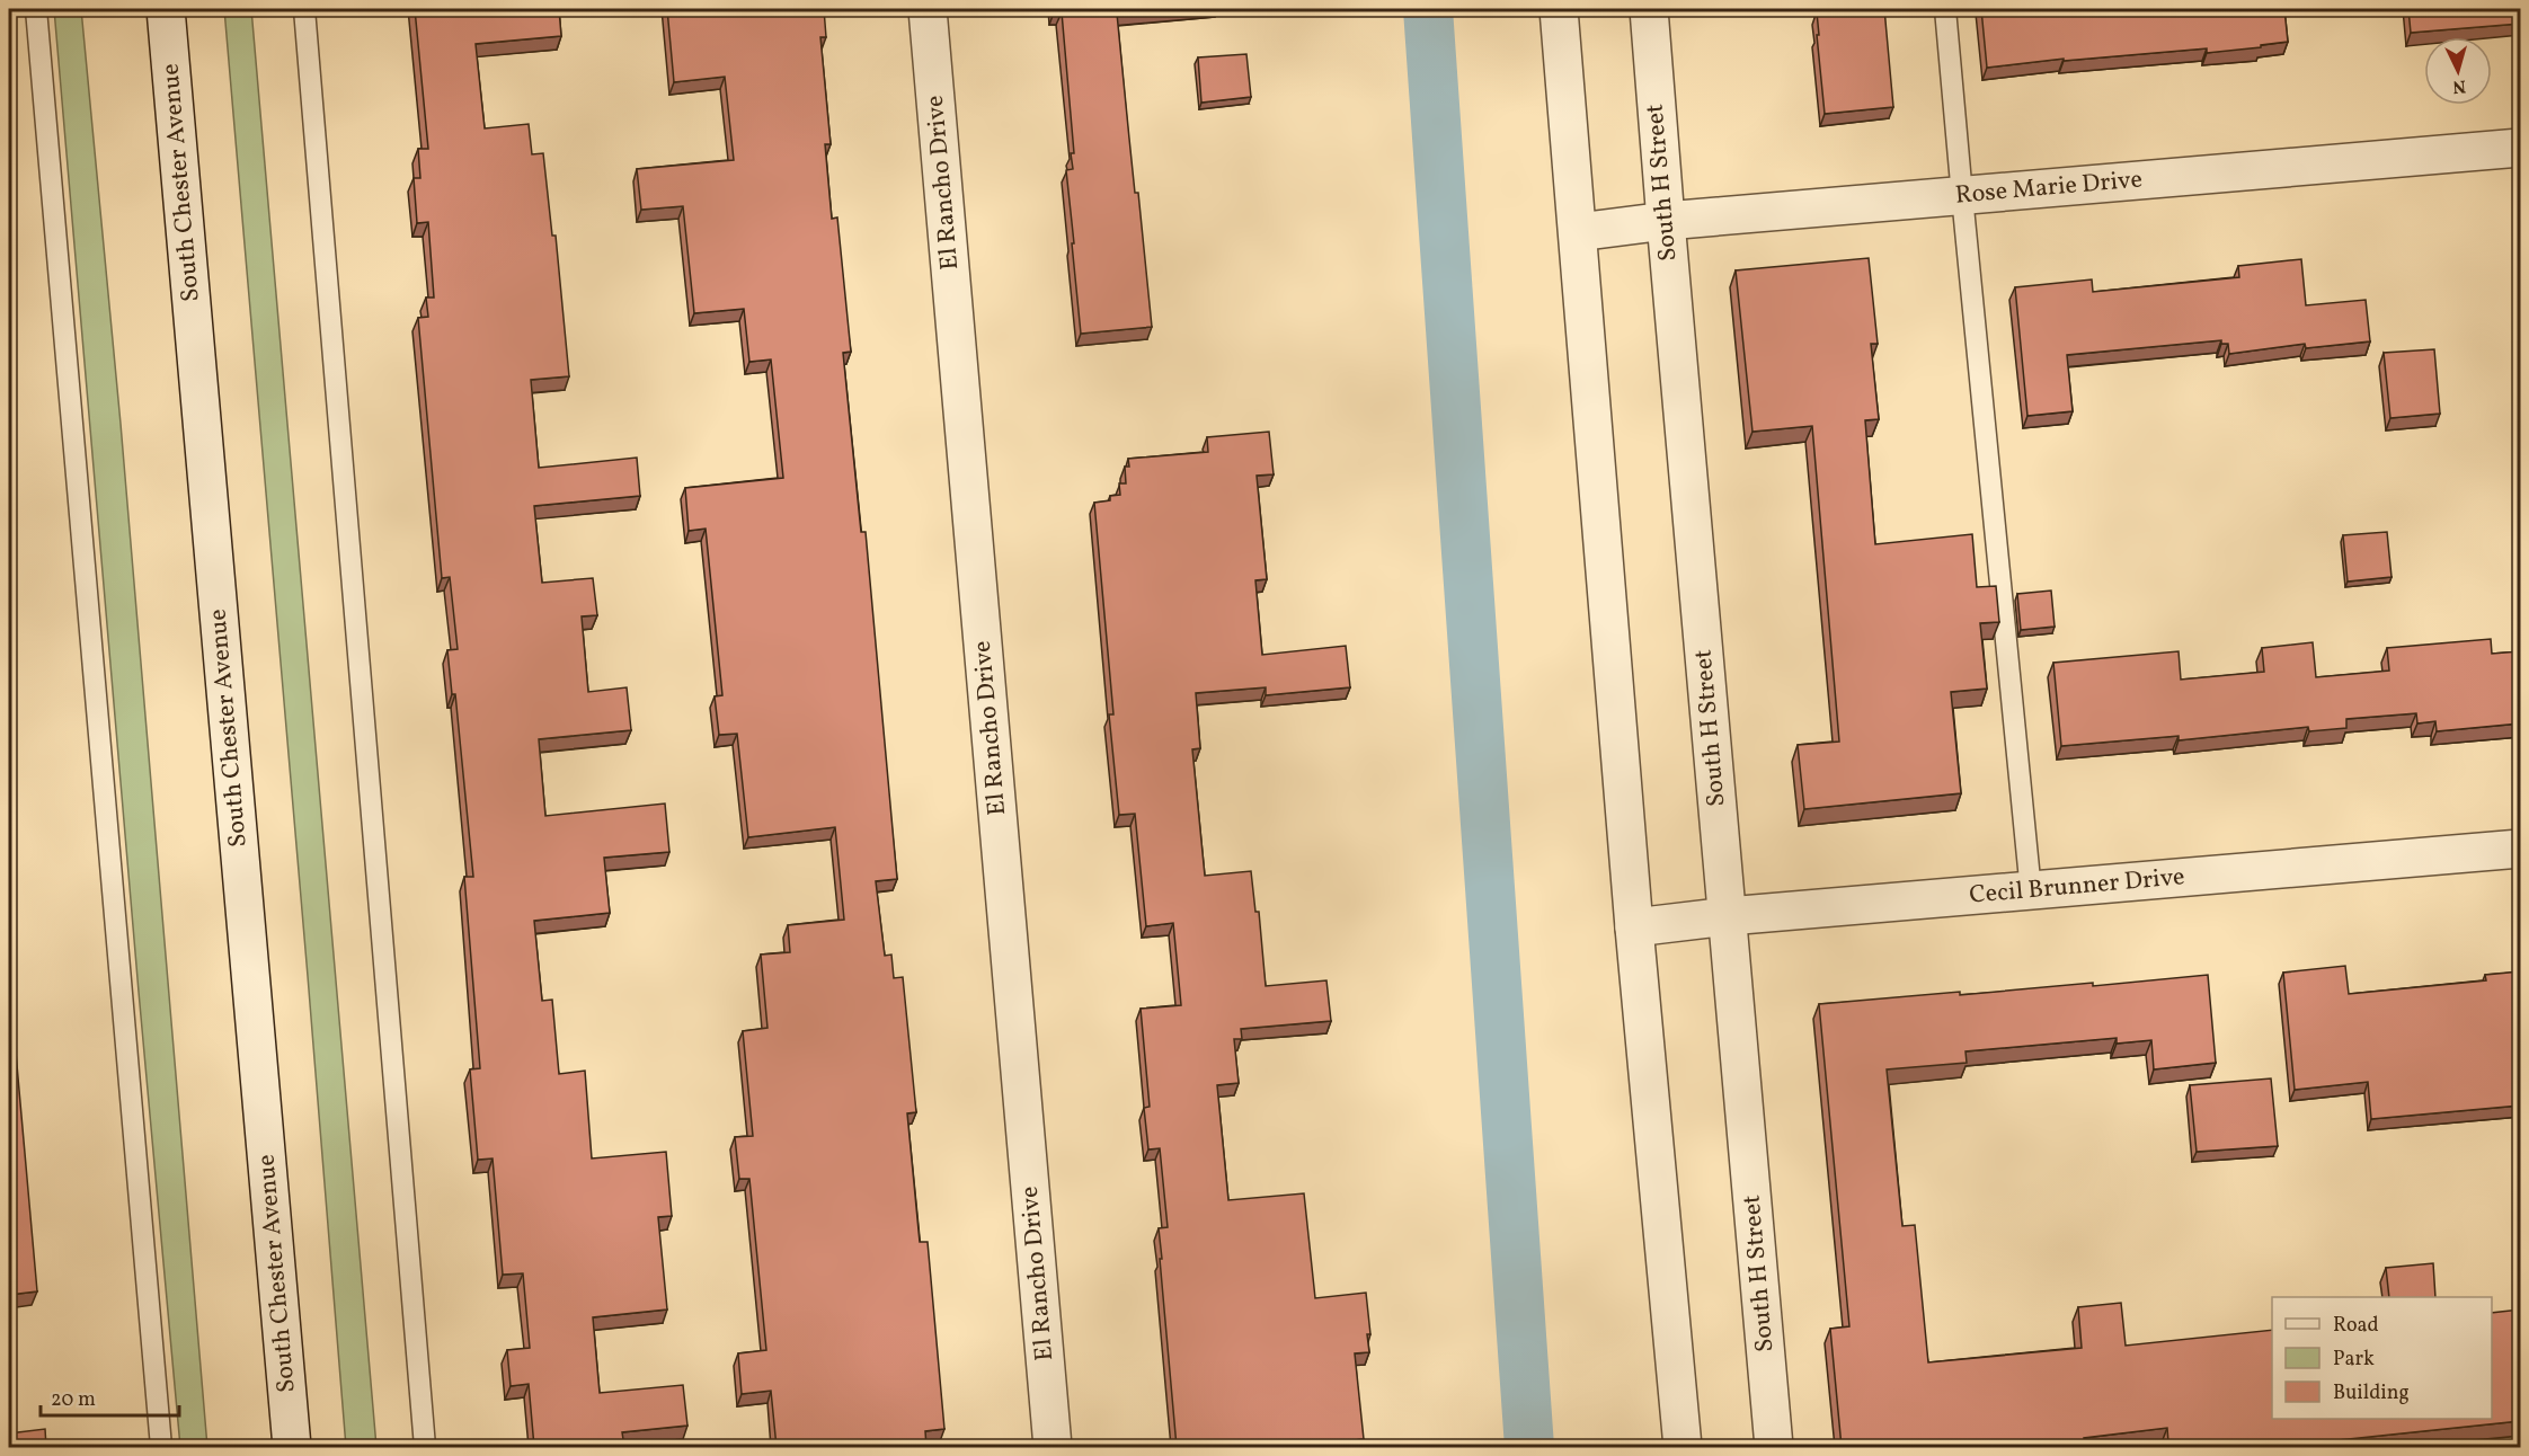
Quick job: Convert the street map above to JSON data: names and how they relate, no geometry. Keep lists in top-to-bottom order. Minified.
{"streets":{"street":["South Chester Avenue","El Rancho Drive","South H Street","Rose Marie Drive","Cecil Brunner Drive"]},"crossings":[["South H Street","Rose Marie Drive"],["South H Street","Cecil Brunner Drive"]],"legend":["Road","Park","Building"],"scale_bar":"20 m","north":"bottom"}
